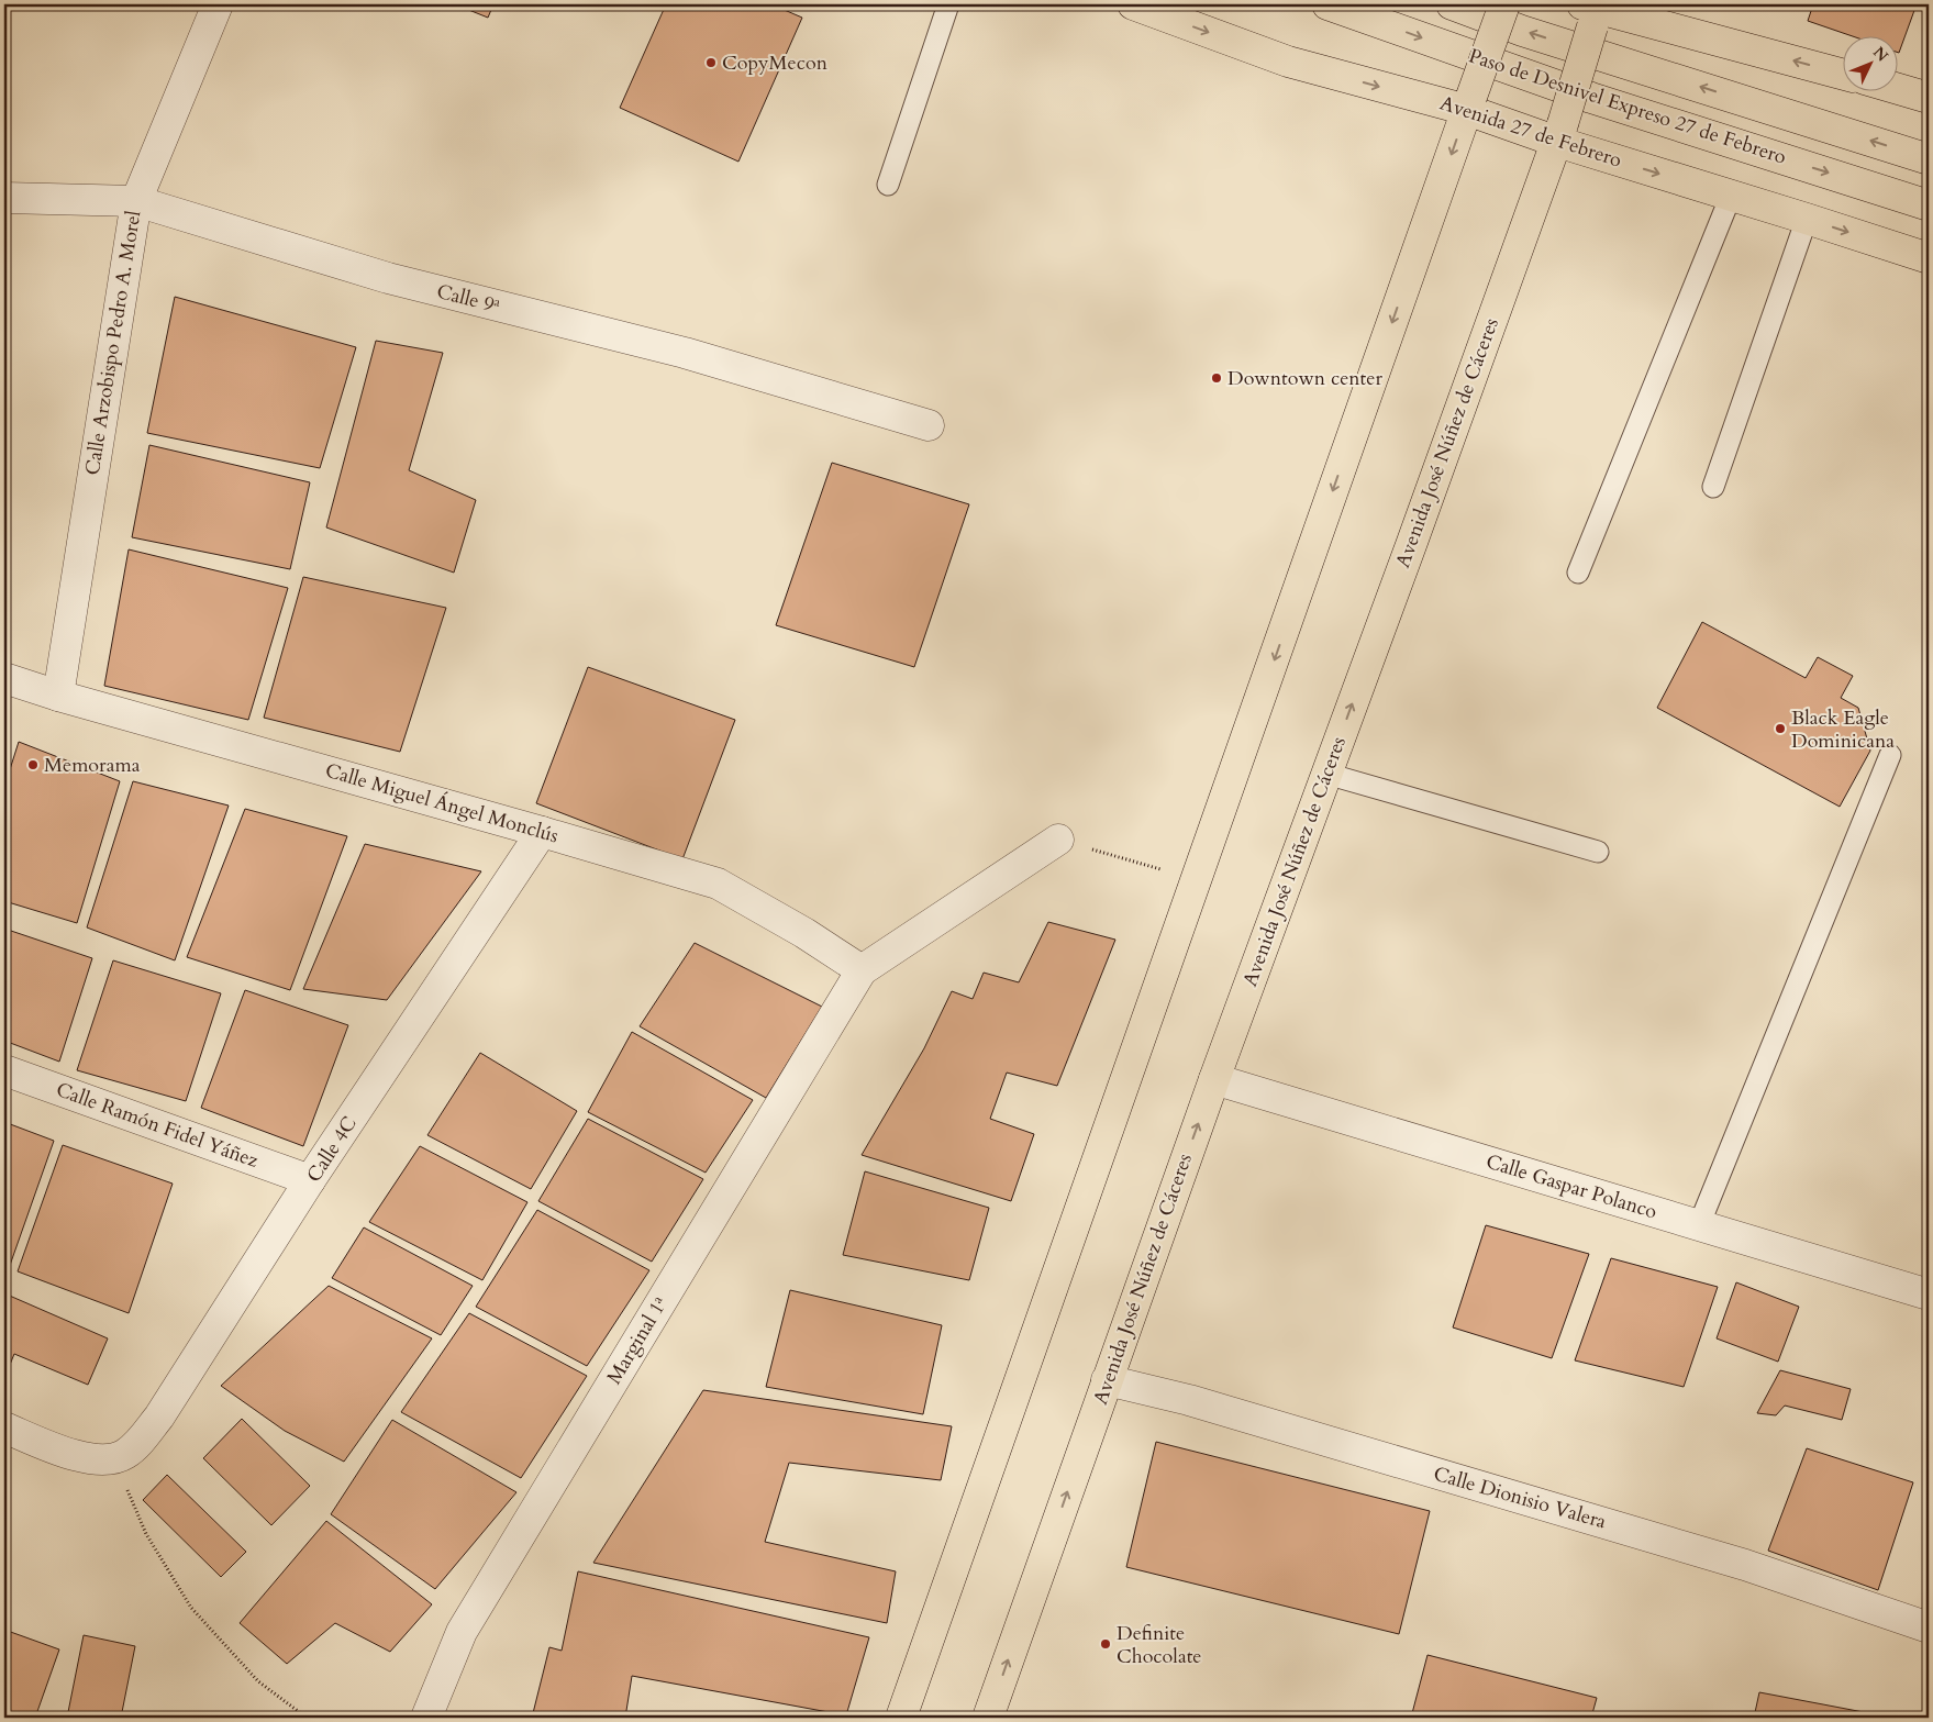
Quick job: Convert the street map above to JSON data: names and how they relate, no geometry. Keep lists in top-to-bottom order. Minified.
{"streets":{"main road":["Paso de Desnivel Expreso 27 de Febrero","Avenida 27 de Febrero","Avenida José Núñez de Cáceres"],"street":["Calle 9ª","Calle Arzobispo Pedro A. Morel","Calle Miguel Ángel Monclús","Calle Ramón Fidel Yáñez","Calle 4C","Calle Gaspar Polanco","Marginal 1ª","Calle Dionisio Valera"]},"crossings":[["Avenida 27 de Febrero","Avenida José Núñez de Cáceres"],["Calle 9ª","Calle Arzobispo Pedro A. Morel"],["Calle Arzobispo Pedro A. Morel","Calle Miguel Ángel Monclús"],["Avenida José Núñez de Cáceres","Calle Gaspar Polanco"],["Avenida José Núñez de Cáceres","Calle Dionisio Valera"],["Calle Miguel Ángel Monclús","Calle 4C"],["Calle Miguel Ángel Monclús","Marginal 1ª"],["Calle Ramón Fidel Yáñez","Calle 4C"]],"places":["CopyMecon","Downtown center","Black Eagle Dominicana","Memorama","Definite Chocolate"],"north":"top right"}
